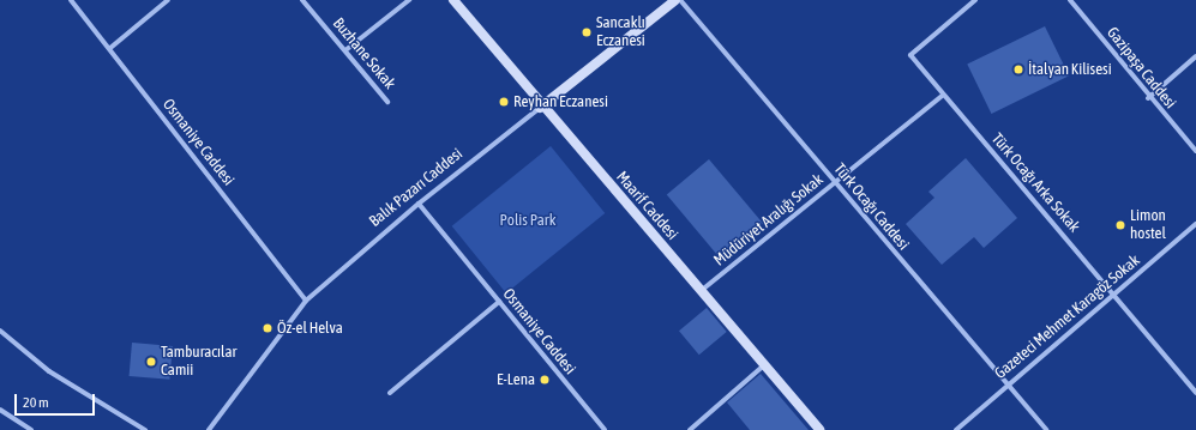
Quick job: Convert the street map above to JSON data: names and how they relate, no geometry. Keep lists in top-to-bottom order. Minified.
{"streets":{"street":["Buzhane Sokak","Gazipaşa Caddesi","Osmaniye Caddesi","Türk Ocağı Arka Sokak","Balık Pazarı Caddesi","Maarif Caddesi","Türk Ocağı Caddesi","Müdüriyet Aralığı Sokak","Gazeteci Mehmet Karagöz Sokak"]},"crossings":[["Osmaniye Caddesi","Balık Pazarı Caddesi"],["Türk Ocağı Arka Sokak","Müdüriyet Aralığı Sokak"],["Türk Ocağı Arka Sokak","Gazeteci Mehmet Karagöz Sokak"],["Balık Pazarı Caddesi","Maarif Caddesi"],["Maarif Caddesi","Müdüriyet Aralığı Sokak"],["Türk Ocağı Caddesi","Müdüriyet Aralığı Sokak"],["Türk Ocağı Caddesi","Gazeteci Mehmet Karagöz Sokak"]],"parks":["Polis Park"],"places":["Sancaklı Eczanesi","İtalyan Kilisesi","Reyhan Eczanesi","Limon hostel","Öz-el Helva","Tamburacılar Camii","E-Lena"],"scale_bar":"20 m"}
